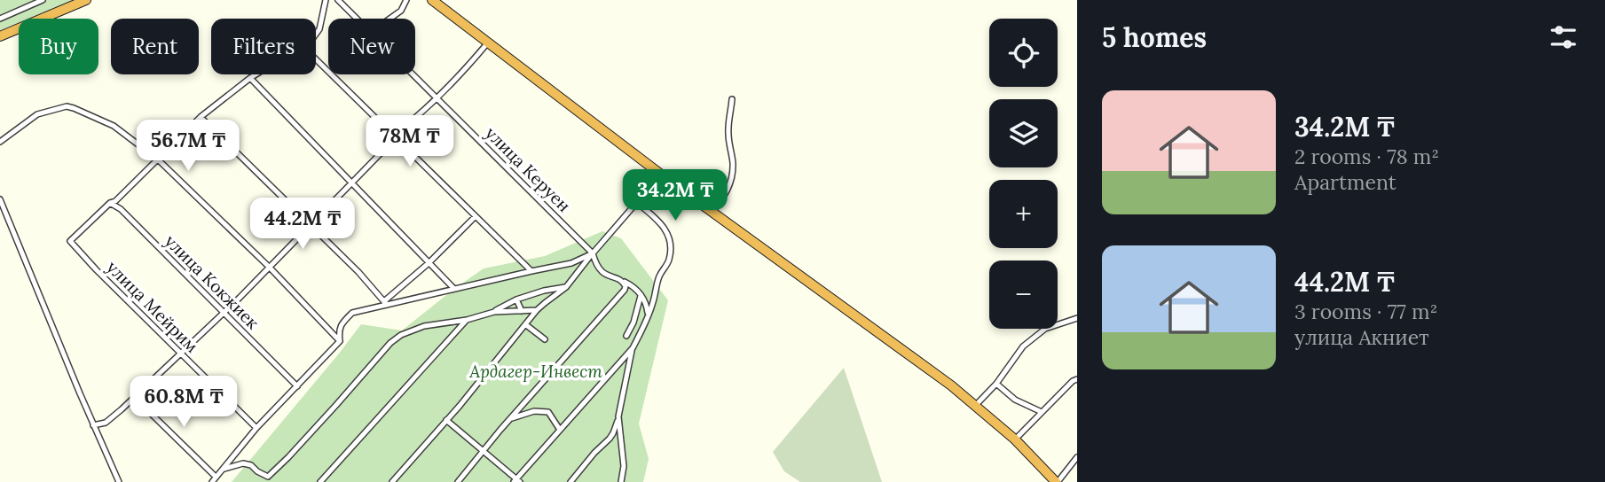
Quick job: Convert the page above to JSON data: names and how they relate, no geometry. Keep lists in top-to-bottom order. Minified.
{"streets":{"street":["улица Керуен","улица Кокжиек","улица Мейрим"]},"crossings":[["улица Кокжиек","улица Мейрим"]],"parks":["Ардагер-Инвест"],"page":{"heading":"5 homes","map_buttons":["+","−"],"chip":["Buy","Rent","Filters","New"],"list":[{"name":"34.2M ₸","note":"2 rooms · 78 m² · Apartment"},{"name":"44.2M ₸","note":"3 rooms · 77 m² · улица Акниет"}],"price":["78M ₸","56.7M ₸","34.2M ₸","44.2M ₸","60.8M ₸"]}}
